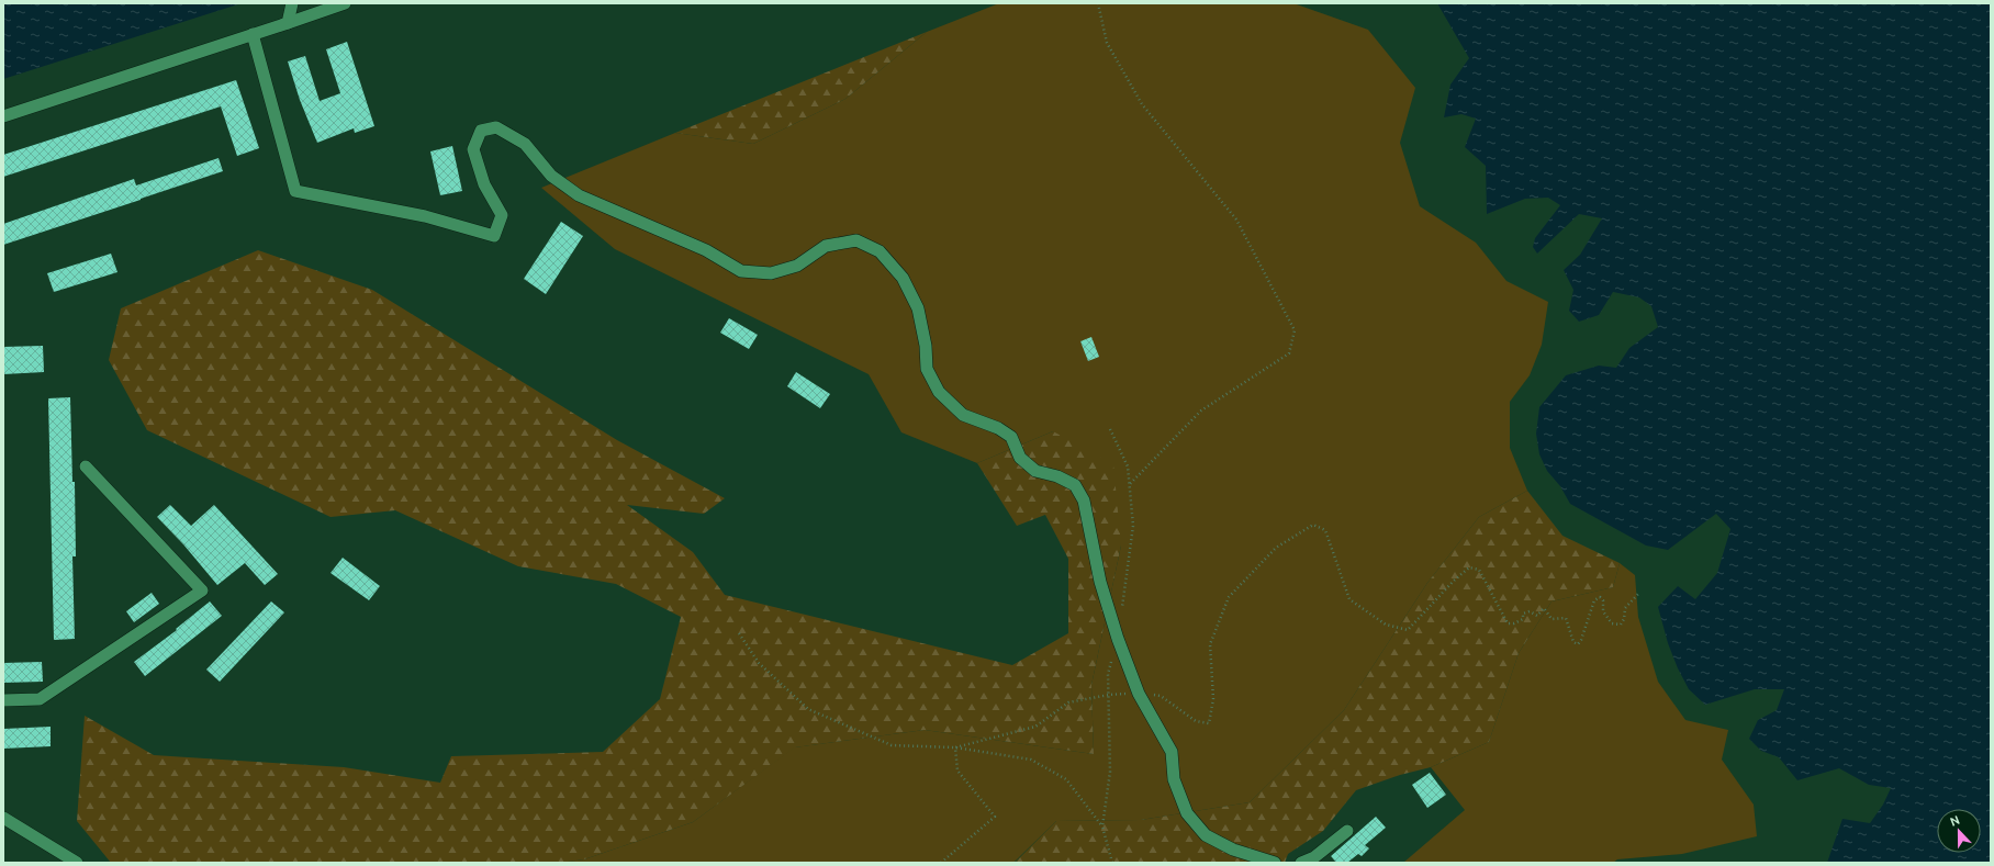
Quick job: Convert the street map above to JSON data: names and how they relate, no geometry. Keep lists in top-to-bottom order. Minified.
{"north":"top"}
